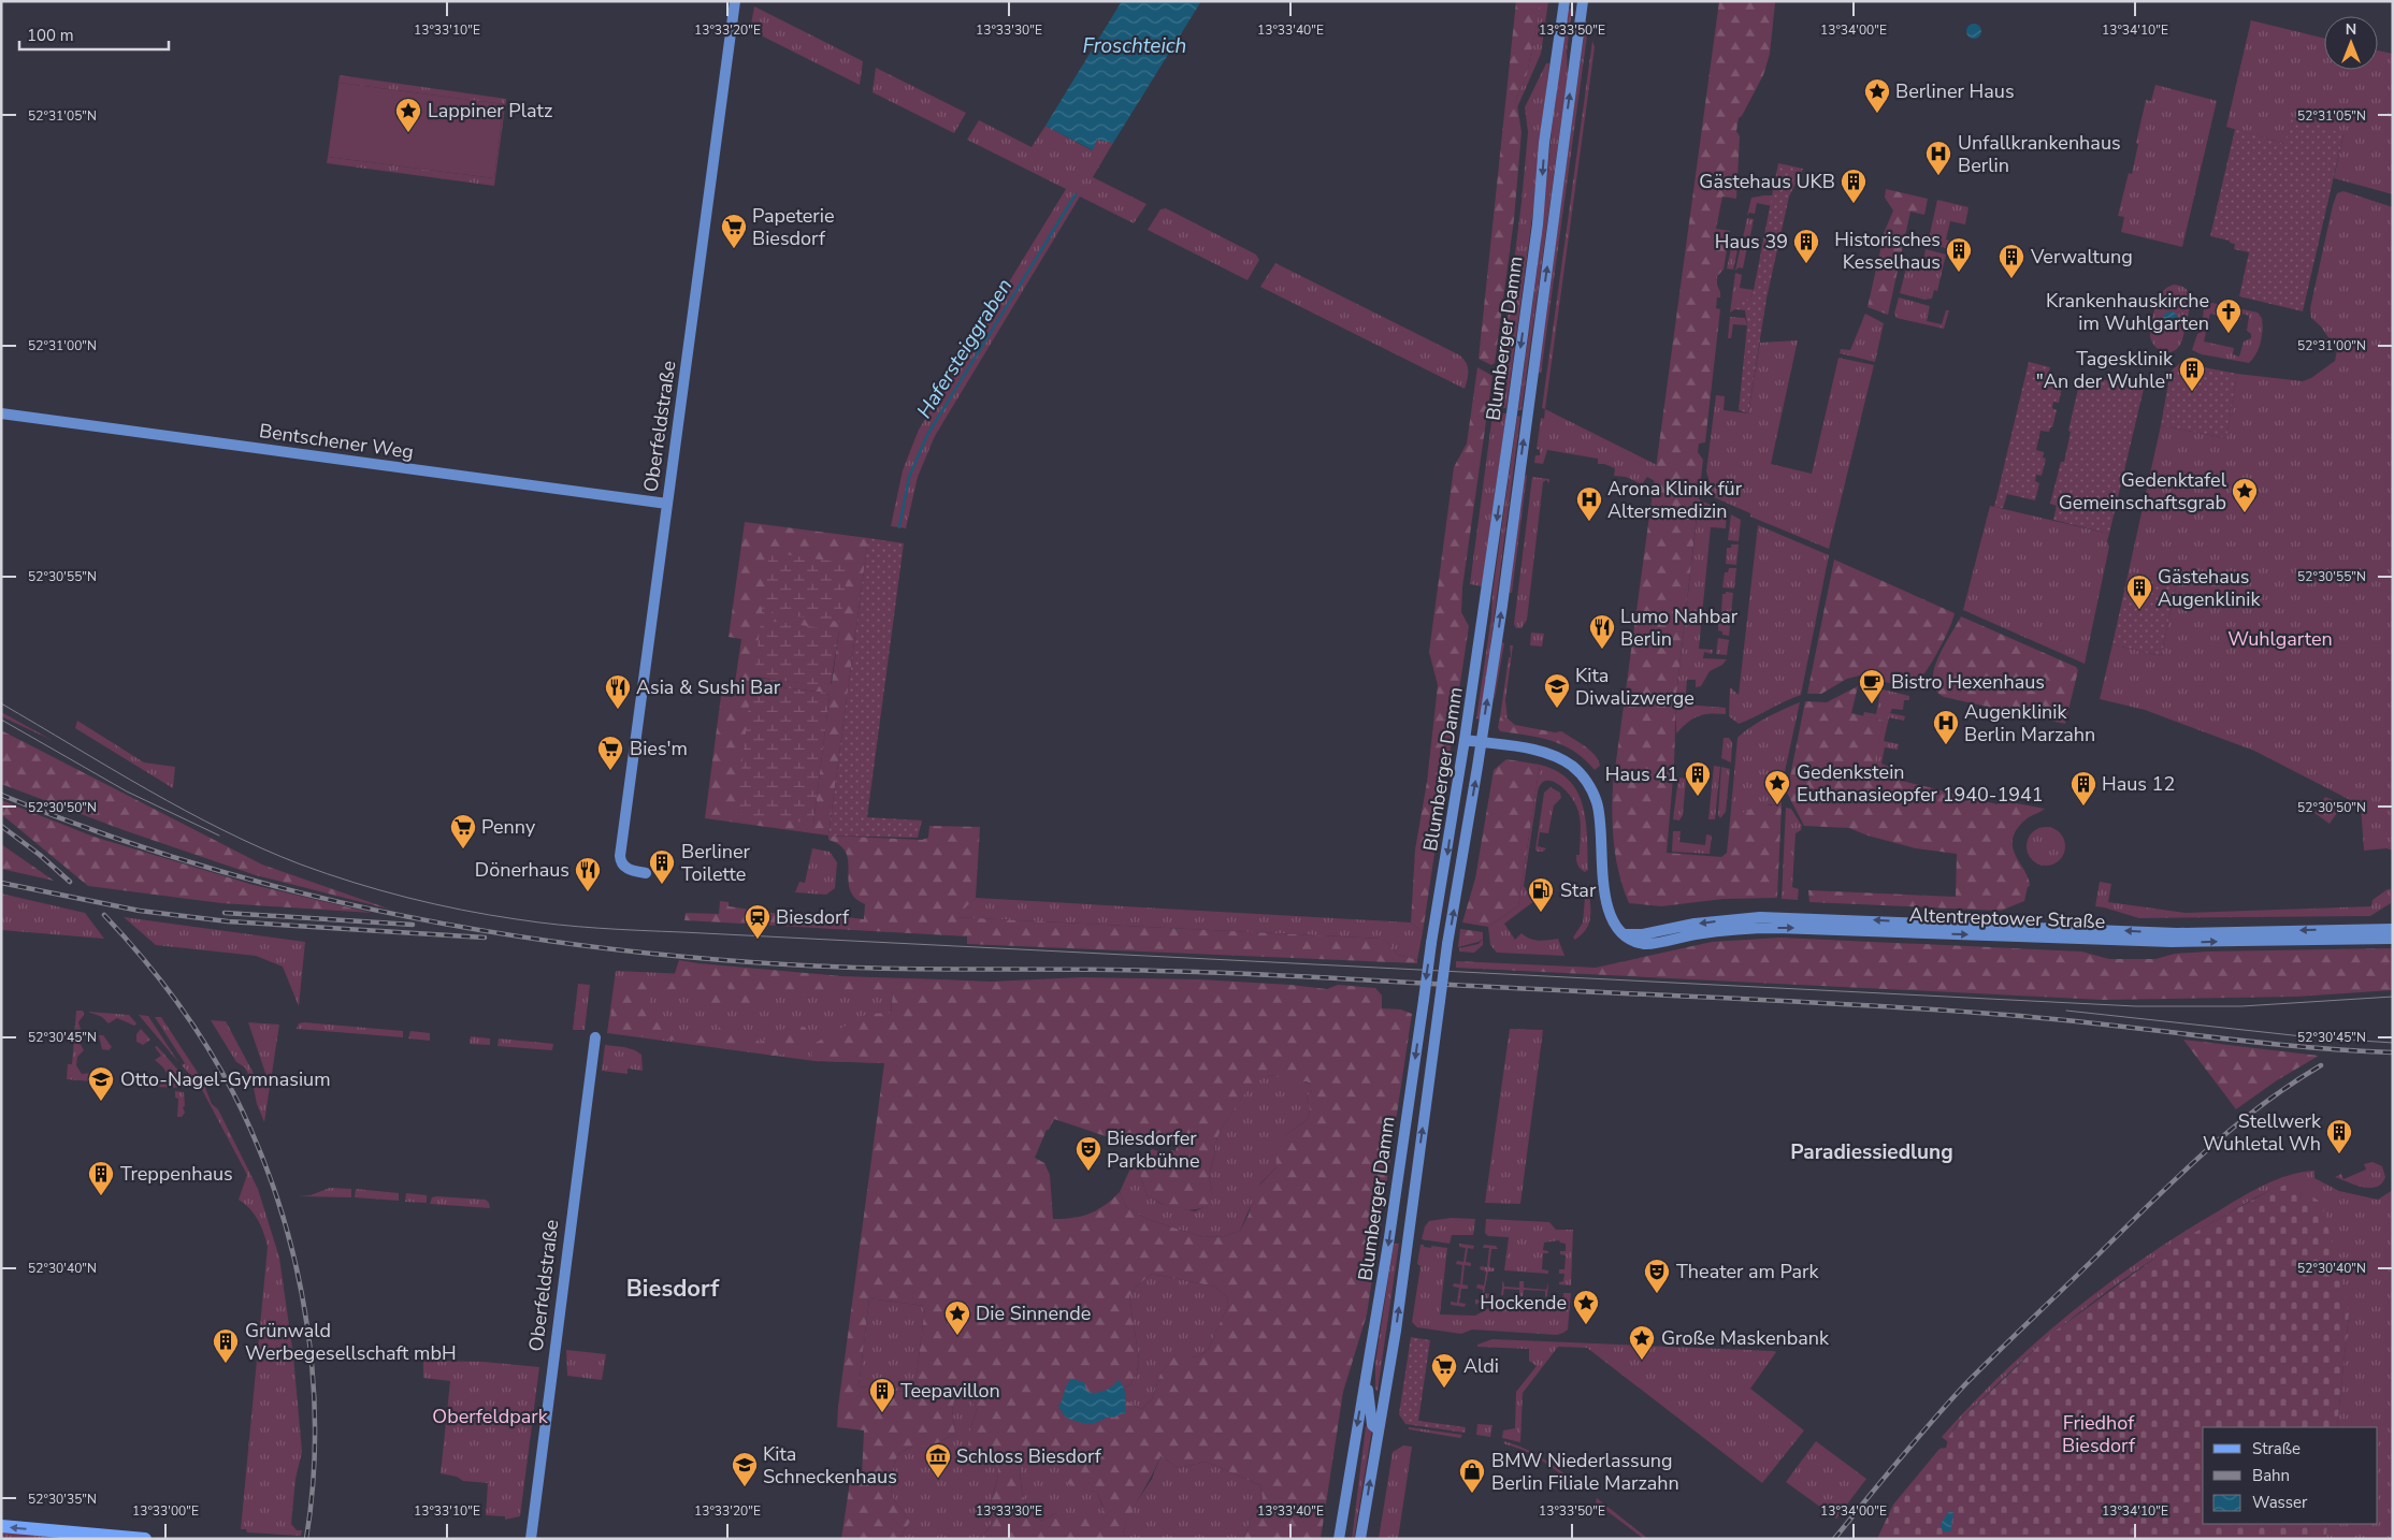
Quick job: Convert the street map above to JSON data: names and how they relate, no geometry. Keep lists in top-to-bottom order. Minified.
{"streets":{"main road":["Blumberger Damm","Oberfeldstraße","Bentschener Weg","Altentreptower Straße"]},"crossings":[["Oberfeldstraße","Bentschener Weg"]],"districts":["Paradiessiedlung","Biesdorf"],"water":["Froschteich","Hafersteiggraben"],"parks":["Wuhlgarten","Oberfeldpark","Friedhof Biesdorf"],"places":{"place":["Berliner Haus","Lappiner Platz","Gedenktafel Gemeinschaftsgrab","Gedenkstein Euthanasieopfer 1940-1941","Hockende","Die Sinnende","Große Maskenbank"],"hospital":["Unfallkrankenhaus Berlin","Arona Klinik für Altersmedizin","Augenklinik Berlin Marzahn"],"building":["Gästehaus UKB","Haus 39","Historisches Kesselhaus","Verwaltung","Tagesklinik \"An der Wuhle\"","Gästehaus Augenklinik","Haus 41","Haus 12","Berliner Toilette","Stellwerk Wuhletal Wh","Treppenhaus","Grünwald Werbegesellschaft mbH","Teepavillon"],"supermarket":["Papeterie Biesdorf","Bies'm","Penny","Aldi"],"church":["Krankenhauskirche im Wuhlgarten"],"restaurant":["Lumo Nahbar Berlin","Asia & Sushi Bar","Dönerhaus"],"cafe":["Bistro Hexenhaus"],"school or university":["Kita Diwalizwerge","Otto-Nagel-Gymnasium","Kita Schneckenhaus"],"fuel station":["Star"],"station":["Biesdorf"],"theatre":["Biesdorfer Parkbühne","Theater am Park"],"museum":["Schloss Biesdorf"],"shop":["BMW Niederlassung Berlin Filiale Marzahn"]},"legend":["Straße","Bahn","Wasser"],"scale_bar":"100 m","north":"top","coordinates":["13°33'10\"E","13°33'20\"E","13°33'30\"E","13°33'40\"E","13°33'50\"E","13°34'00\"E","13°34'10\"E","52°31'05\"N","52°31'00\"N","52°30'55\"N","52°30'50\"N","52°30'45\"N","52°30'40\"N","52°30'35\"N","13°33'00\"E"]}
